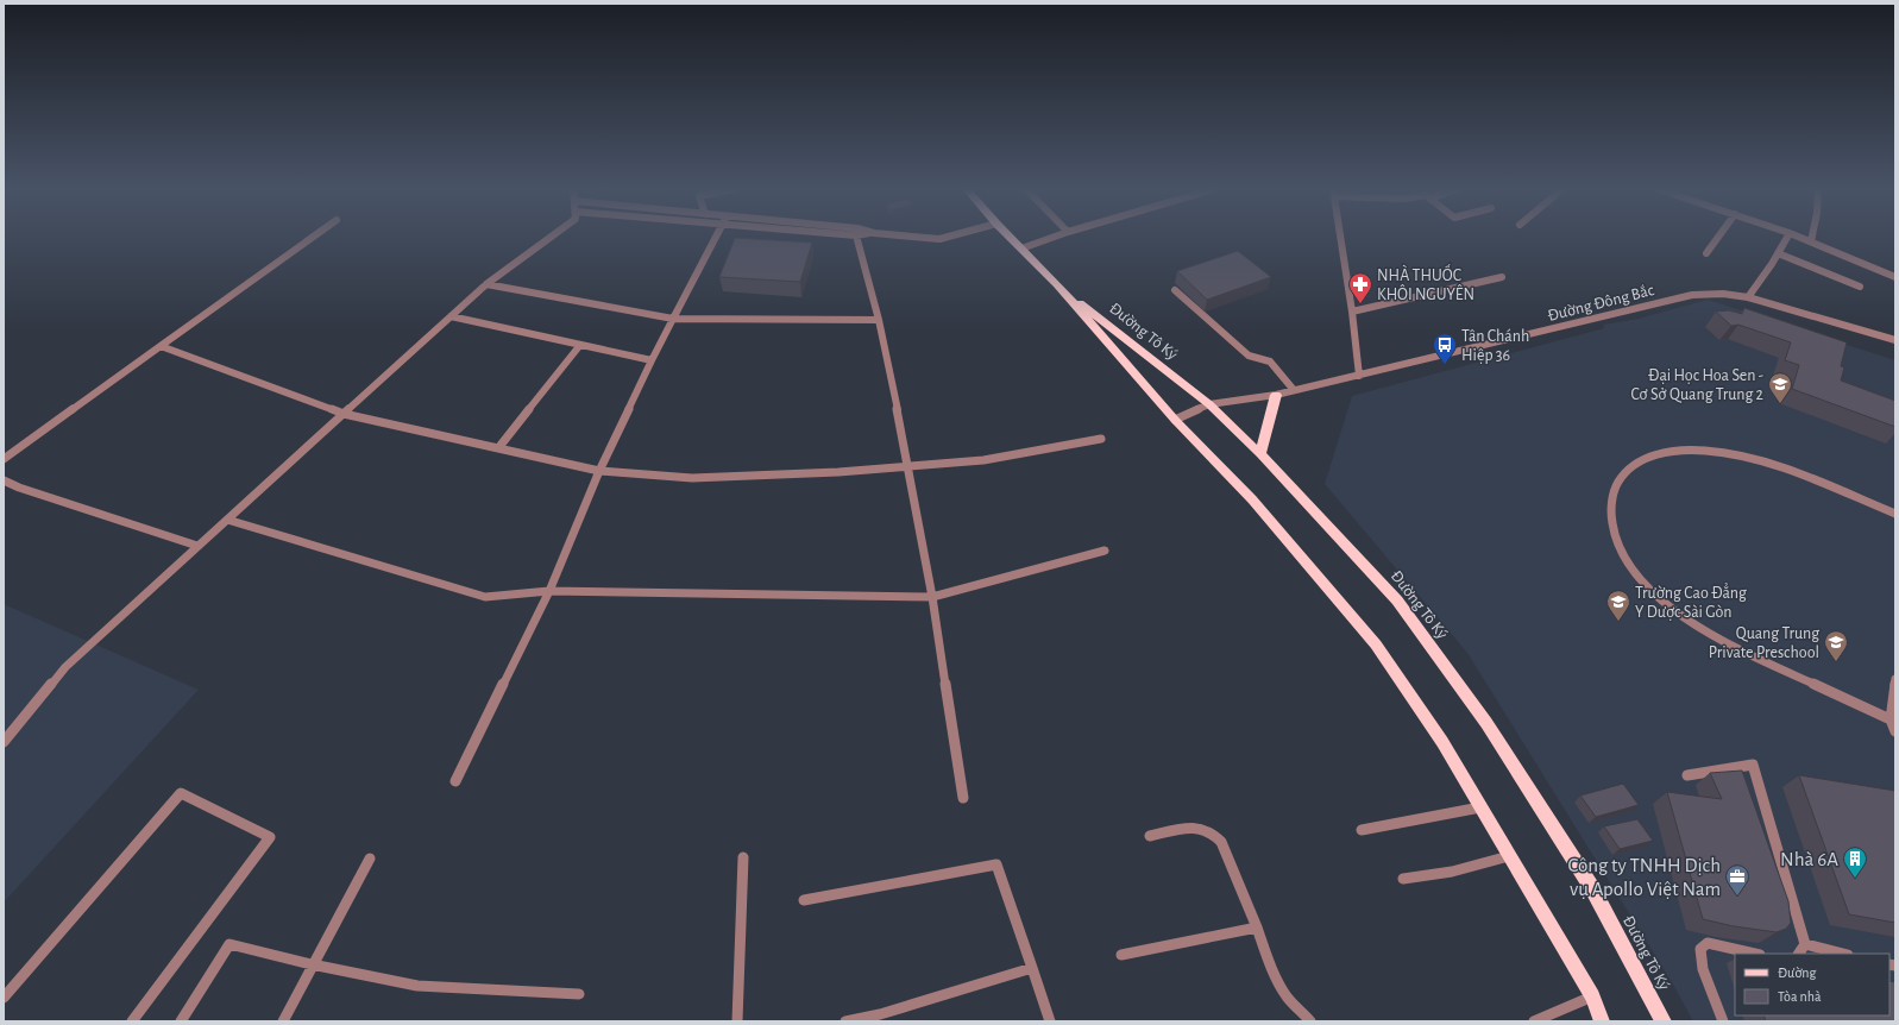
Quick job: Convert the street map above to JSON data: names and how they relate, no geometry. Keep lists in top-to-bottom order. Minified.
{"streets":{"main road":["Đường Tô Ký"],"street":["Đường Đông Bắc"]},"crossings":[["Đường Đông Bắc","Đường Tô Ký"]],"places":{"pharmacy":["NHÀ THUỐC KHÔI NGUYÊN"],"bus stop":["Tân Chánh Hiệp 36"],"school or university":["Đại Học Hoa Sen - Cơ Sở Quang Trung 2","Trường Cao Đẳng Y Dược Sài Gòn","Quang Trung Private Preschool"],"building":["Nhà 6A"],"office":["Công ty TNHH Dịch vụ Apollo Việt Nam"]},"legend":["Đường","Tòa nhà"]}
